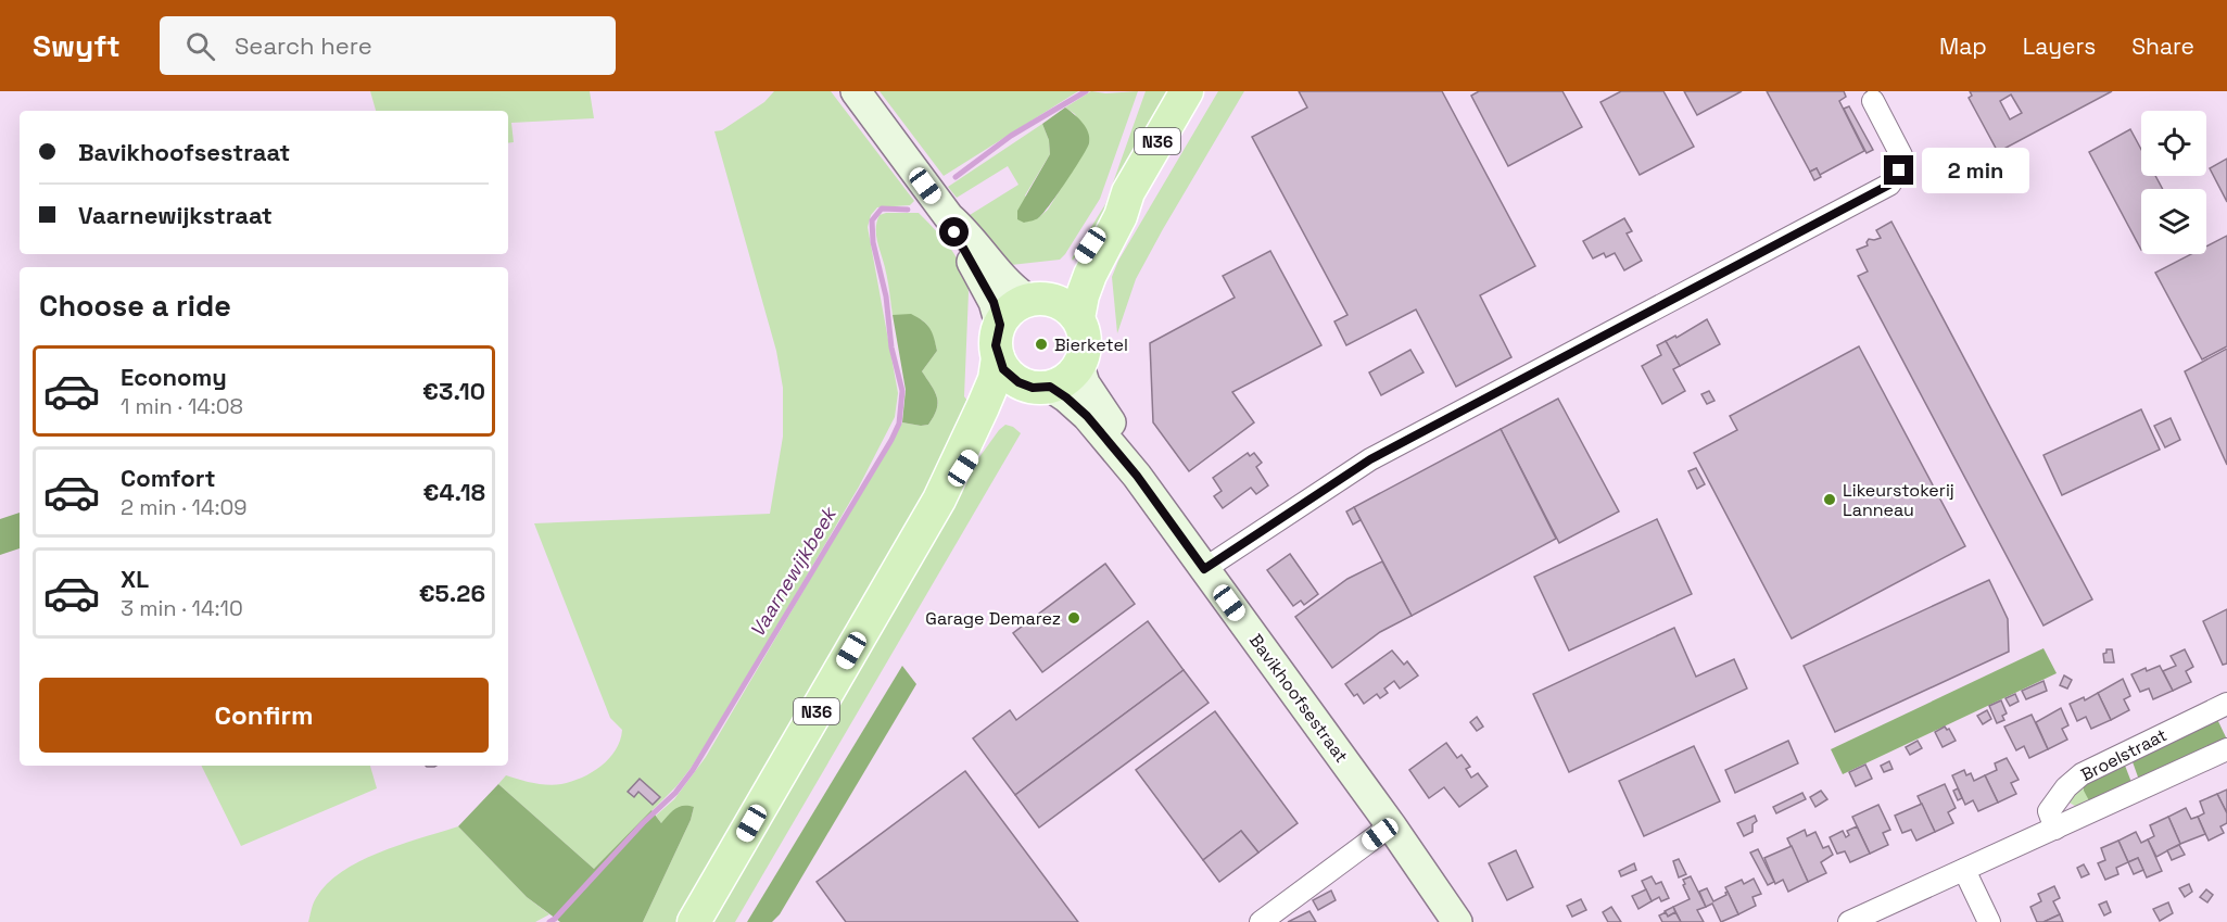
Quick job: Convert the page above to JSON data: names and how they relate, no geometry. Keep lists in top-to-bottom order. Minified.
{"streets":{"main road":["N36"],"street":["Bavikhoofsestraat","Broelstraat"]},"crossings":[["N36","Bavikhoofsestraat"]],"water":["Vaarnewijkbeek"],"places":["Bierketel","Likeurstokerij Lanneau","Garage Demarez"],"page":{"header":"Swyft","search":"Search here","nav":["Map","Layers","Share"],"banner":["Bavikhoofsestraat","Vaarnewijkstraat"],"bubble":"2 min","heading":"Choose a ride","list":[{"name":"Economy","note":"1 min · 14:08","value":"€3.10"},{"name":"Comfort","note":"2 min · 14:09","value":"€4.18"},{"name":"XL","note":"3 min · 14:10","value":"€5.26"}],"buttons":"Confirm"}}
